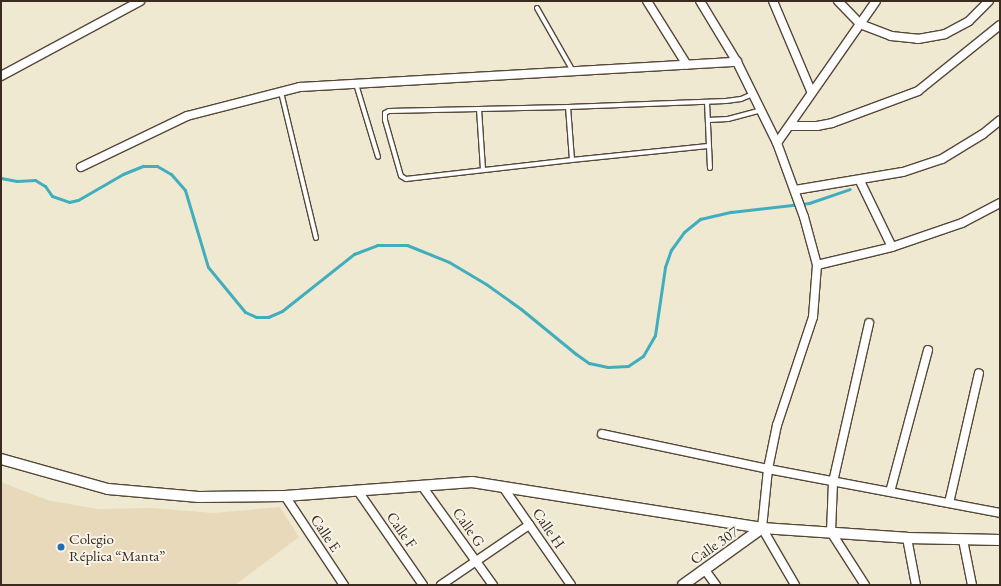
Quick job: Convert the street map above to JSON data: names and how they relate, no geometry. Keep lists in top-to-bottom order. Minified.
{"streets":{"street":["Calle G","Calle H","Calle F","Calle E","Calle 307"]},"places":["Colegio Réplica “Manta”"]}
